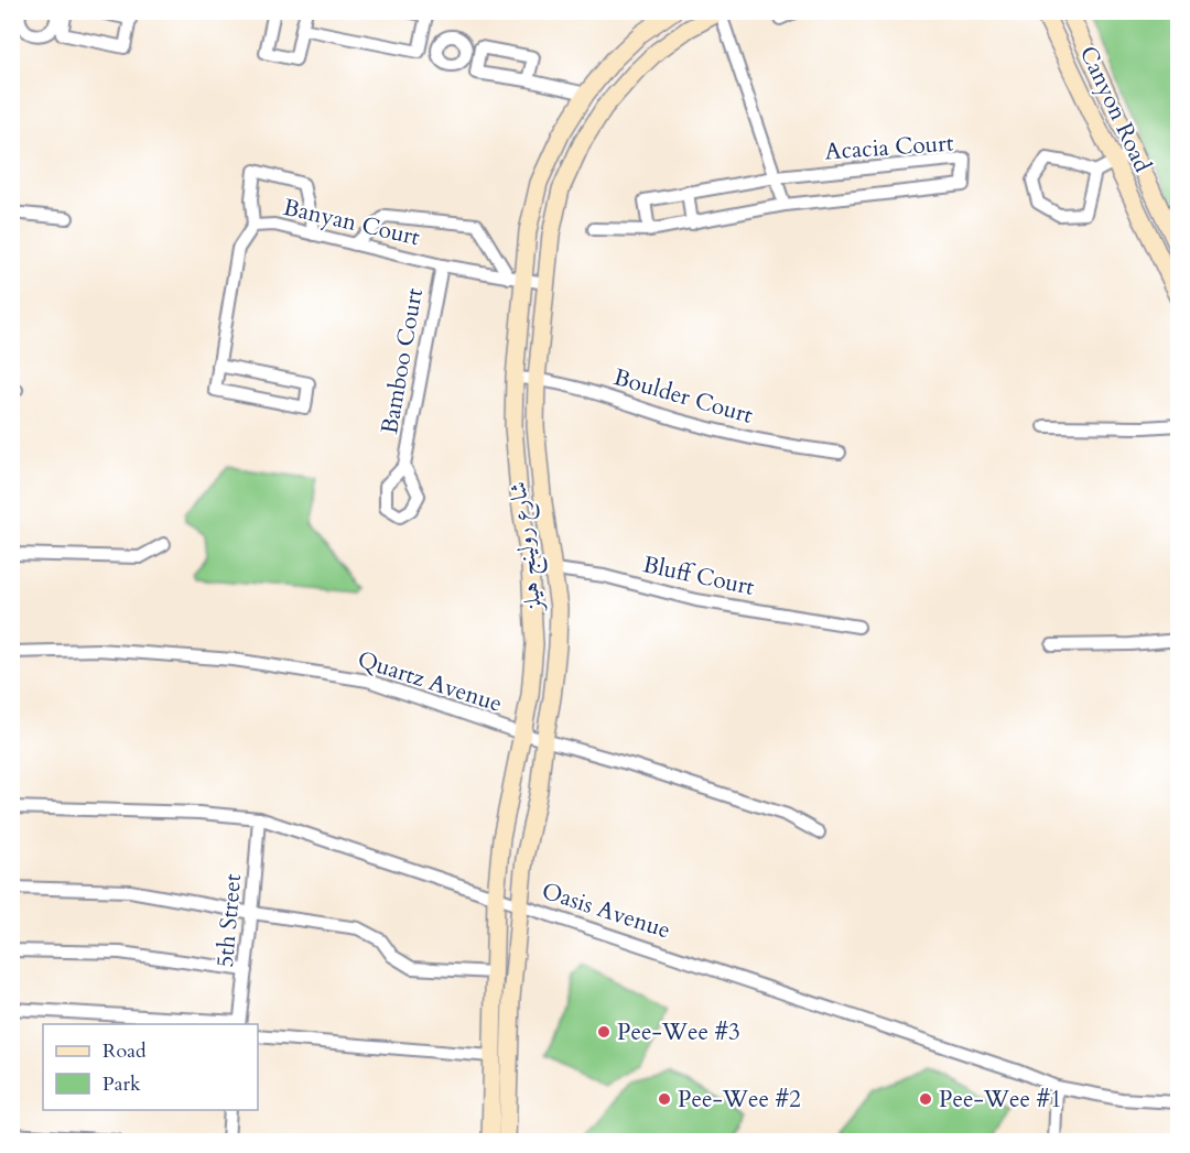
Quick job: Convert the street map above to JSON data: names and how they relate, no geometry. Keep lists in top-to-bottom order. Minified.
{"streets":{"main road":["Canyon Road","شارع رولينج هيلز"],"street":["Acacia Court","Banyan Court","Bamboo Court","Boulder Court","Bluff Court","Quartz Avenue","Oasis Avenue","5th Street"]},"crossings":[["Banyan Court","Bamboo Court"],["Banyan Court","شارع رولينج هيلز"],["Boulder Court","شارع رولينج هيلز"],["شارع رولينج هيلز","Bluff Court"],["شارع رولينج هيلز","Quartz Avenue"],["شارع رولينج هيلز","Oasis Avenue"],["Oasis Avenue","5th Street"]],"places":["Pee-Wee #3","Pee-Wee #2","Pee-Wee #1"],"legend":["Road","Park"]}
